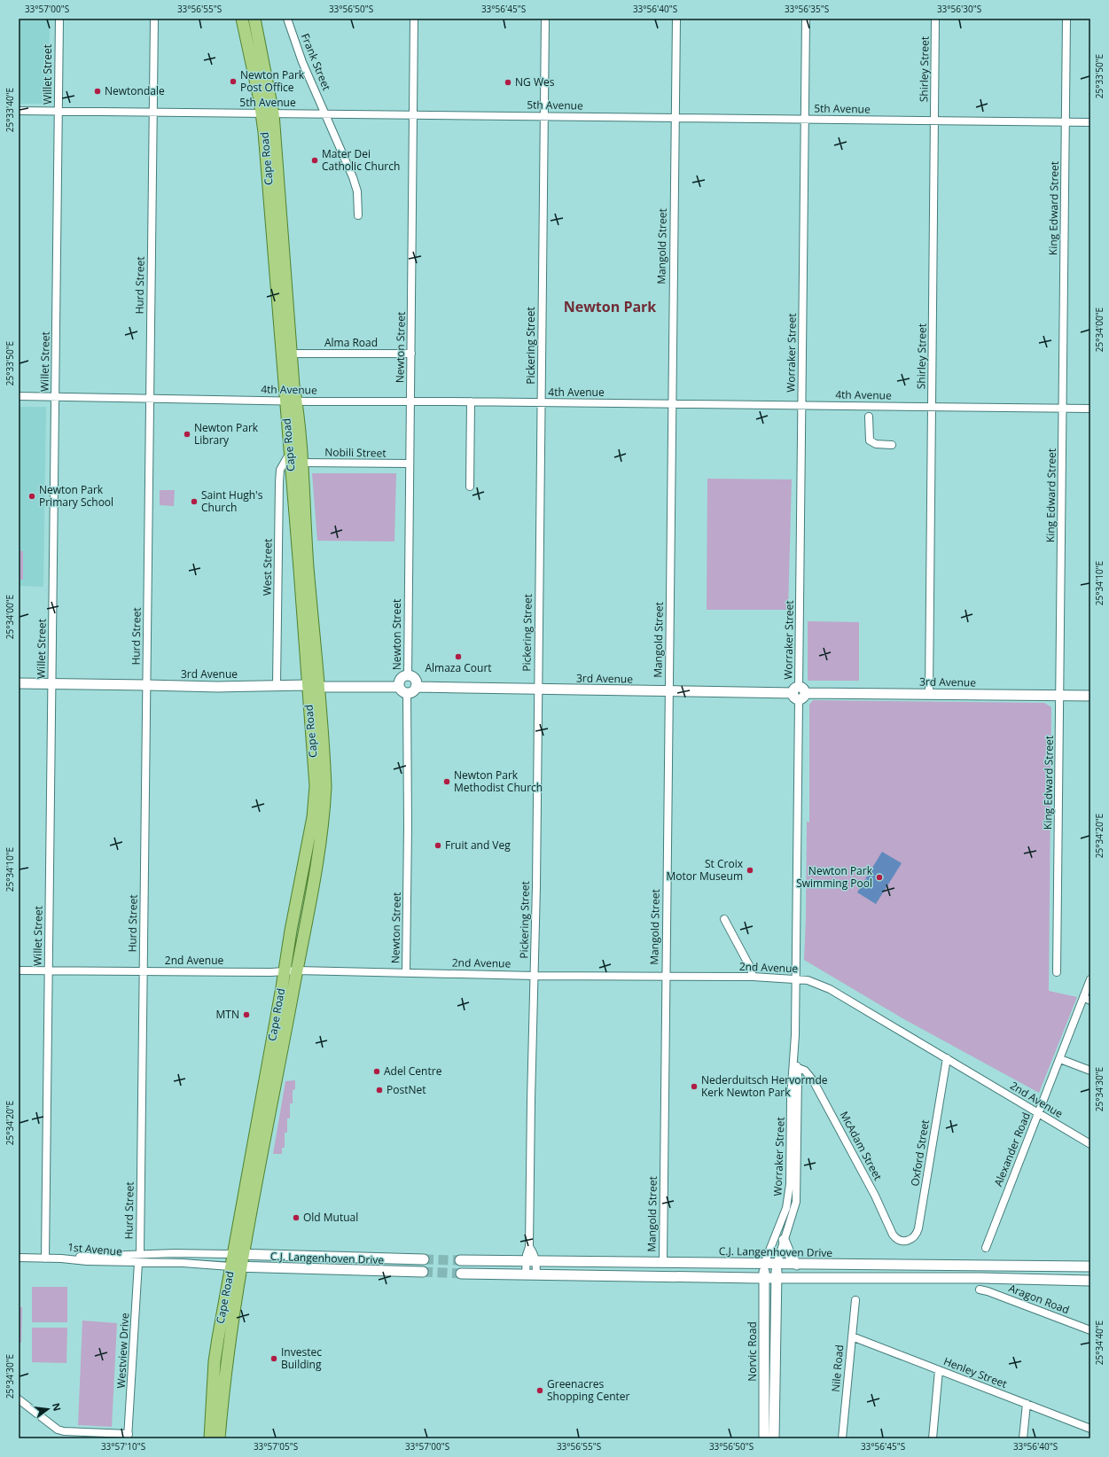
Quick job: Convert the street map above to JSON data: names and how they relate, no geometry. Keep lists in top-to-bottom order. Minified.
{"streets":{"main road":["Cape Road","3rd Avenue","C.J. Langenhoven Drive","Norvic Road"],"street":["Frank Street","Shirley Street","Willet Street","5th Avenue","King Edward Street","Mangold Street","Hurd Street","Alma Road","Pickering Street","Newton Street","Worraker Street","4th Avenue","Nobili Street","West Street","2nd Avenue","McAdam Street","Alexander Road","Oxford Street","1st Avenue","Aragon Road","Westview Drive","Nile Road","Henley Street"]},"crossings":[["Frank Street","5th Avenue"],["Shirley Street","5th Avenue"],["Shirley Street","4th Avenue"],["Shirley Street","3rd Avenue"],["Willet Street","5th Avenue"],["Willet Street","4th Avenue"],["Willet Street","3rd Avenue"],["Willet Street","2nd Avenue"],["5th Avenue","Cape Road"],["5th Avenue","King Edward Street"],["5th Avenue","Mangold Street"],["5th Avenue","Hurd Street"],["5th Avenue","Pickering Street"],["5th Avenue","Newton Street"],["5th Avenue","Worraker Street"],["Cape Road","Alma Road"],["Cape Road","4th Avenue"],["Cape Road","Nobili Street"],["Cape Road","West Street"],["Cape Road","3rd Avenue"],["Cape Road","2nd Avenue"],["Cape Road","1st Avenue"],["Cape Road","C.J. Langenhoven Drive"],["King Edward Street","4th Avenue"],["King Edward Street","3rd Avenue"],["Mangold Street","4th Avenue"],["Mangold Street","3rd Avenue"],["Mangold Street","2nd Avenue"],["Mangold Street","C.J. Langenhoven Drive"],["Hurd Street","4th Avenue"],["Hurd Street","3rd Avenue"],["Hurd Street","2nd Avenue"],["Hurd Street","1st Avenue"],["Alma Road","Newton Street"],["Pickering Street","4th Avenue"],["Pickering Street","3rd Avenue"],["Pickering Street","2nd Avenue"],["Pickering Street","C.J. Langenhoven Drive"],["Newton Street","4th Avenue"],["Newton Street","Nobili Street"],["Newton Street","3rd Avenue"],["Newton Street","2nd Avenue"],["Worraker Street","4th Avenue"],["Worraker Street","3rd Avenue"],["Worraker Street","2nd Avenue"],["Worraker Street","McAdam Street"],["Worraker Street","C.J. Langenhoven Drive"],["Worraker Street","Norvic Road"],["West Street","3rd Avenue"],["2nd Avenue","Alexander Road"],["2nd Avenue","Oxford Street"],["McAdam Street","Oxford Street"],["1st Avenue","C.J. Langenhoven Drive"],["1st Avenue","Westview Drive"],["C.J. Langenhoven Drive","Norvic Road"],["Nile Road","Henley Street"]],"districts":["Newton Park"],"places":["Newton Park Post Office","NG Wes","Newtondale","Mater Dei Catholic Church","Newton Park Library","Newton Park Primary School","Saint Hugh's Church","Almaza Court","Newton Park Methodist Church","Fruit and Veg","St Croix Motor Museum","Newton Park Swimming Pool","MTN","Adel Centre","Nederduitsch Hervormde Kerk Newton Park","PostNet","Old Mutual","Investec Building","Greenacres Shopping Center"],"north":"right","coordinates":["33°57'00\"S","33°56'55\"S","33°56'50\"S","33°56'45\"S","33°56'40\"S","33°56'35\"S","33°56'30\"S","25°33'50\"E","25°33'40\"E","25°34'00\"E","25°34'10\"E","25°34'20\"E","25°34'30\"E","25°34'40\"E","33°57'10\"S","33°57'05\"S"]}
